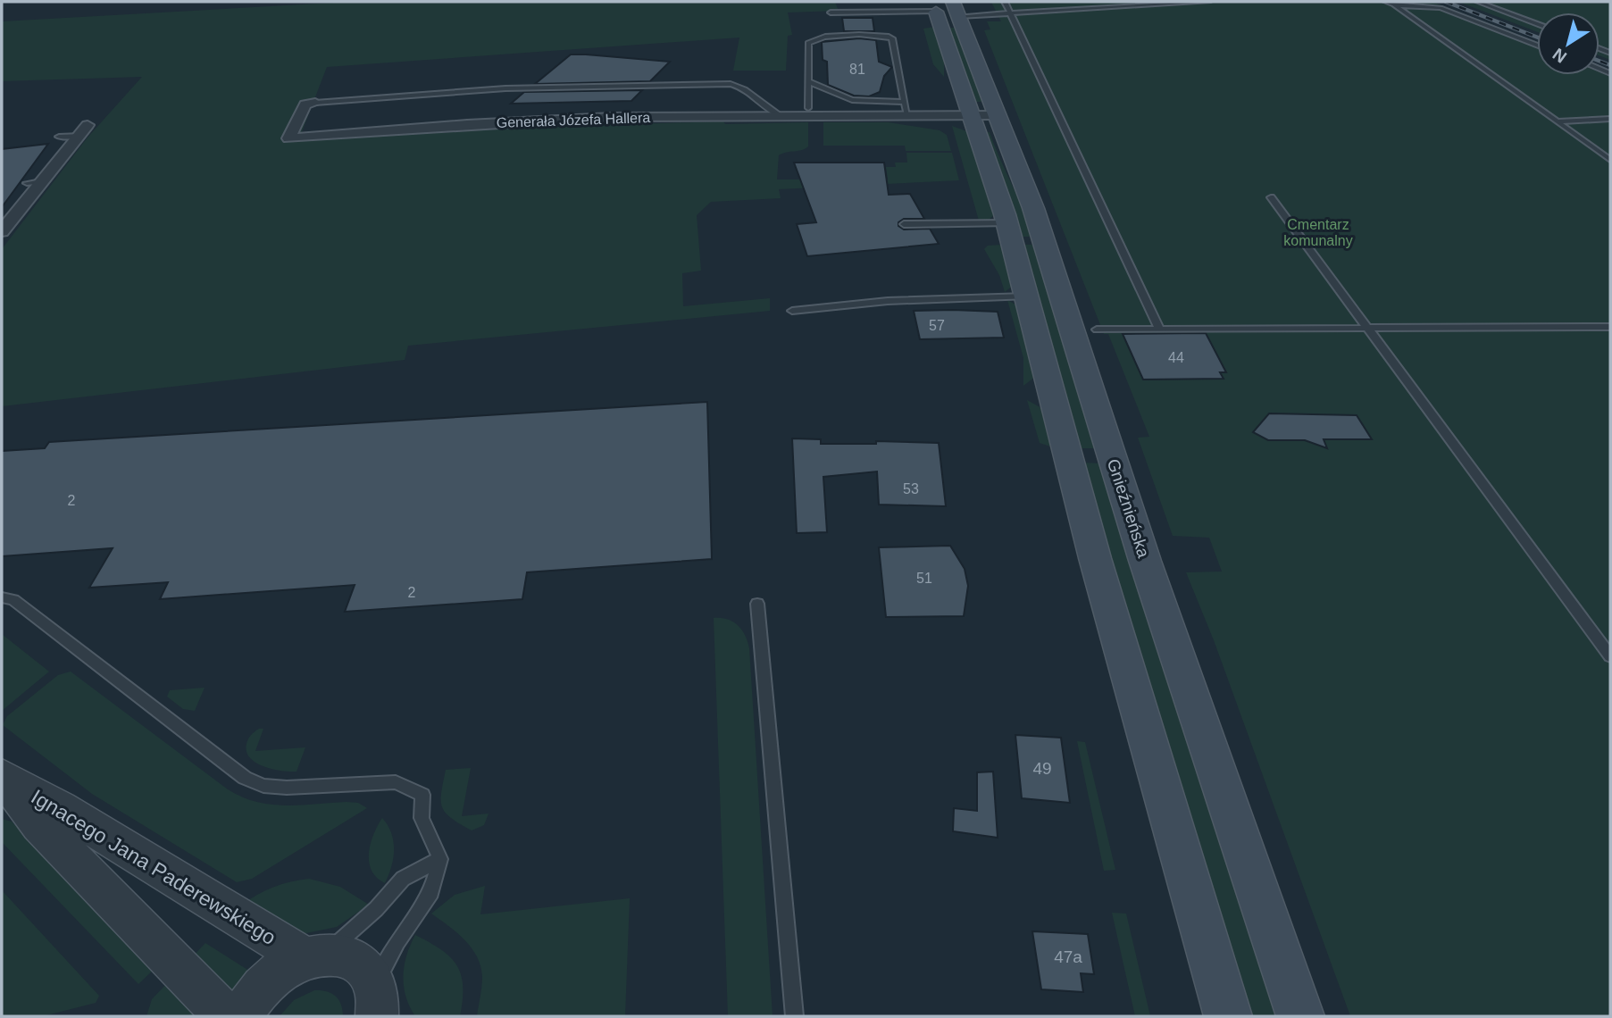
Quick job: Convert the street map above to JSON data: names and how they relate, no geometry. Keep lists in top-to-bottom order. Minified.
{"streets":{"main road":["Gnieźnieńska"],"street":["Generała Józefa Hallera","Ignacego Jana Paderewskiego"]},"crossings":[["Generała Józefa Hallera","Gnieźnieńska"]],"parks":["Cmentarz komunalny"],"house_numbers":["81","57","44","53","2","51","2","49","47a"],"north":"bottom left"}
